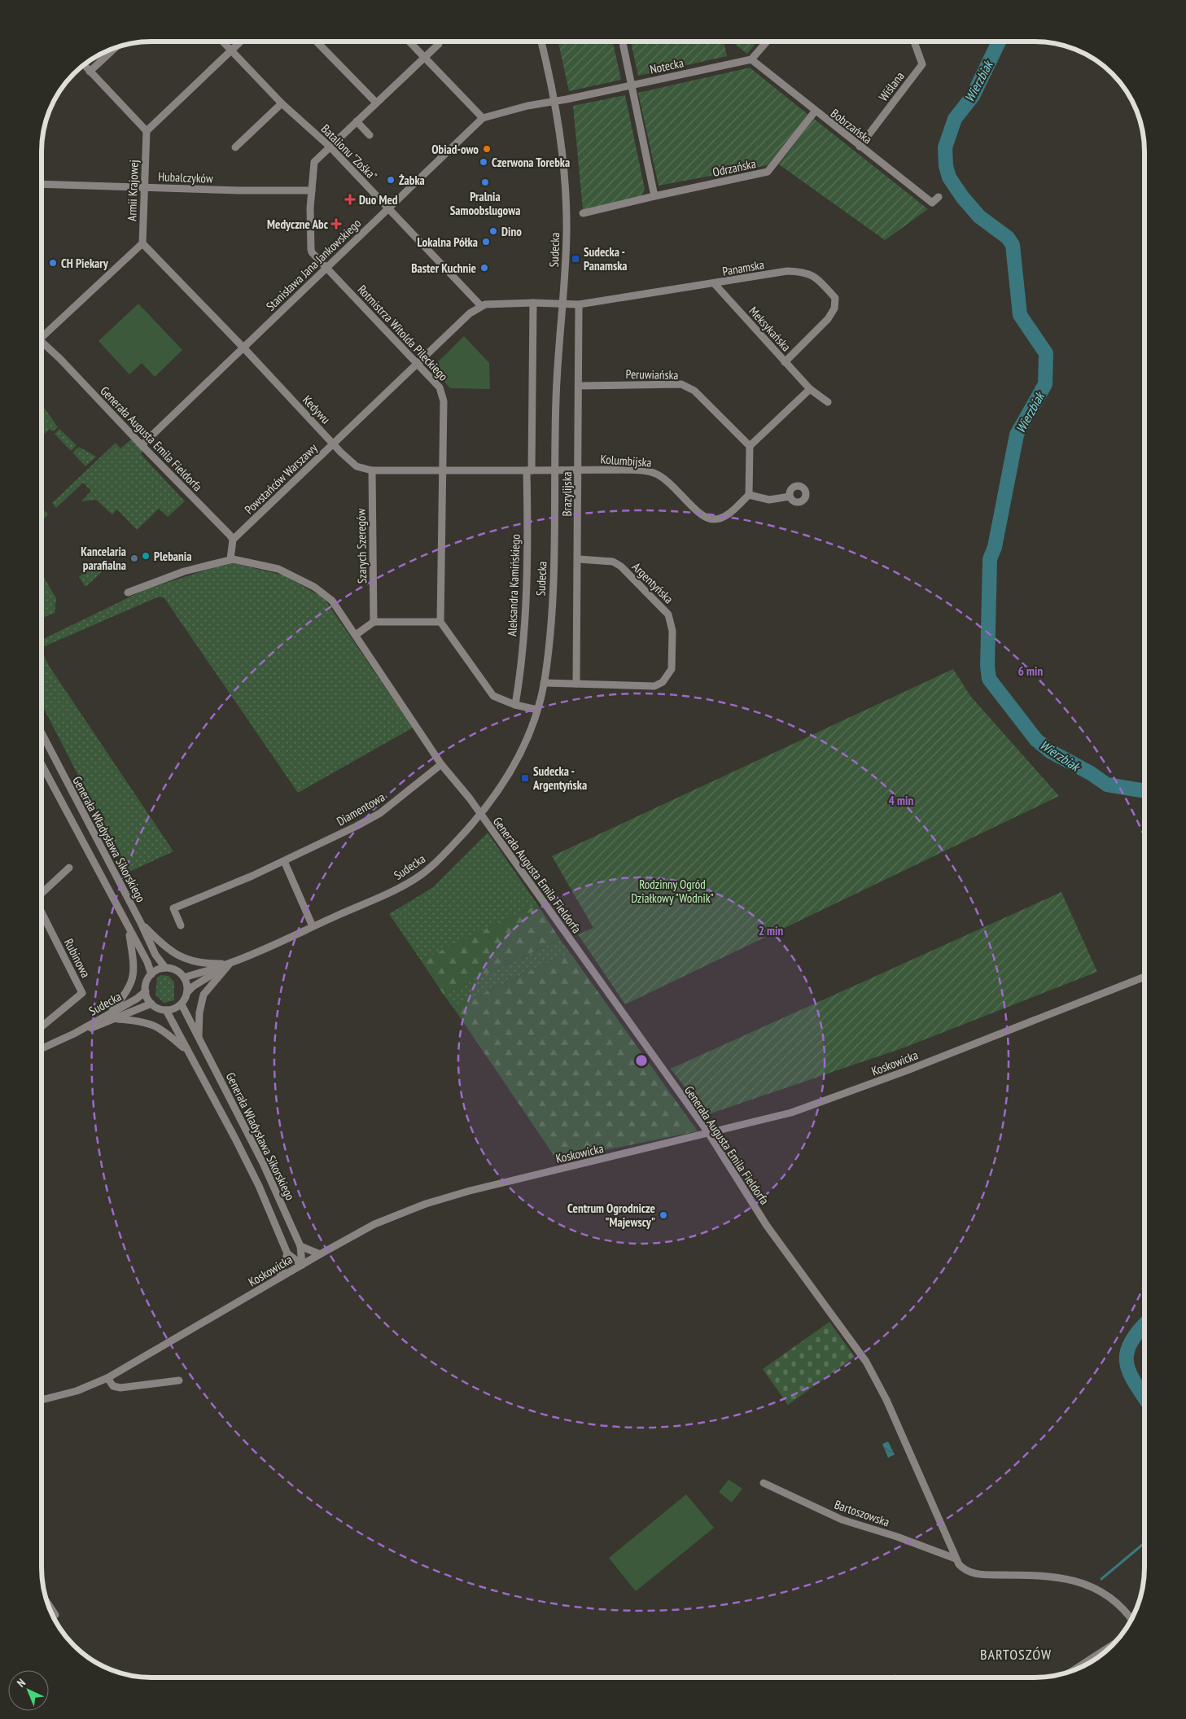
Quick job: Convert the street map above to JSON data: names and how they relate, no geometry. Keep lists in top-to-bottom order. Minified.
{"streets":{"street":["Notecka","Wiślana","Bobrzańska","Batalionu \"Zośka\"","Odrzańska","Hubalczyków","Armii Krajowej","Sudecka","Stanisława Jana Jankowskiego","Panamska","Meksykańska","Rotmistrza Witolda Pileckiego","Peruwiańska","Kedywu","Generała Augusta Emila Fieldorfa","Kolumbijska","Powstańców Warszawy","Brazylijska","Szarych Szeregów","Argentyńska","Aleksandra Kamińskiego","Diamentowa","Generała Władysława Sikorskiego","Rubinowa","Koskowicka","Bartoszowska"]},"crossings":[["Notecka","Bobrzańska"],["Notecka","Sudecka"],["Notecka","Stanisława Jana Jankowskiego"],["Wiślana","Bobrzańska"],["Bobrzańska","Odrzańska"],["Batalionu \"Zośka\"","Stanisława Jana Jankowskiego"],["Batalionu \"Zośka\"","Rotmistrza Witolda Pileckiego"],["Batalionu \"Zośka\"","Powstańców Warszawy"],["Hubalczyków","Armii Krajowej"],["Hubalczyków","Rotmistrza Witolda Pileckiego"],["Armii Krajowej","Kedywu"],["Sudecka","Stanisława Jana Jankowskiego"],["Sudecka","Panamska"],["Sudecka","Generała Augusta Emila Fieldorfa"],["Sudecka","Kolumbijska"],["Sudecka","Argentyńska"],["Sudecka","Generała Władysława Sikorskiego"],["Stanisława Jana Jankowskiego","Rotmistrza Witolda Pileckiego"],["Stanisława Jana Jankowskiego","Kedywu"],["Stanisława Jana Jankowskiego","Generała Augusta Emila Fieldorfa"],["Panamska","Meksykańska"],["Panamska","Brazylijska"],["Rotmistrza Witolda Pileckiego","Kedywu"],["Rotmistrza Witolda Pileckiego","Powstańców Warszawy"],["Peruwiańska","Brazylijska"],["Kedywu","Powstańców Warszawy"],["Kedywu","Szarych Szeregów"],["Kedywu","Aleksandra Kamińskiego"],["Generała Augusta Emila Fieldorfa","Powstańców Warszawy"],["Generała Augusta Emila Fieldorfa","Diamentowa"],["Generała Augusta Emila Fieldorfa","Koskowicka"],["Generała Augusta Emila Fieldorfa","Bartoszowska"],["Kolumbijska","Brazylijska"],["Brazylijska","Argentyńska"],["Generała Władysława Sikorskiego","Koskowicka"]],"districts":["BARTOSZÓW"],"water":["Wierzbiak"],"parks":["Rodzinny Ogród Działkowy \"Wodnik\""],"places":{"other":["Obiad-owo","Czerwona Torebka","Żabka","Pralnia Samoobslugowa","Dino","Lokalna Półka","CH Piekary","Baster Kuchnie","Plebania","Kancelaria parafialna","Centrum Ogrodnicze \"Majewscy\""],"health":["Duo Med","Medyczne Abc"],"transit":["Sudecka - Panamska","Sudecka - Argentyńska"]},"north":"top left","rings":["6 min","4 min","2 min"]}
